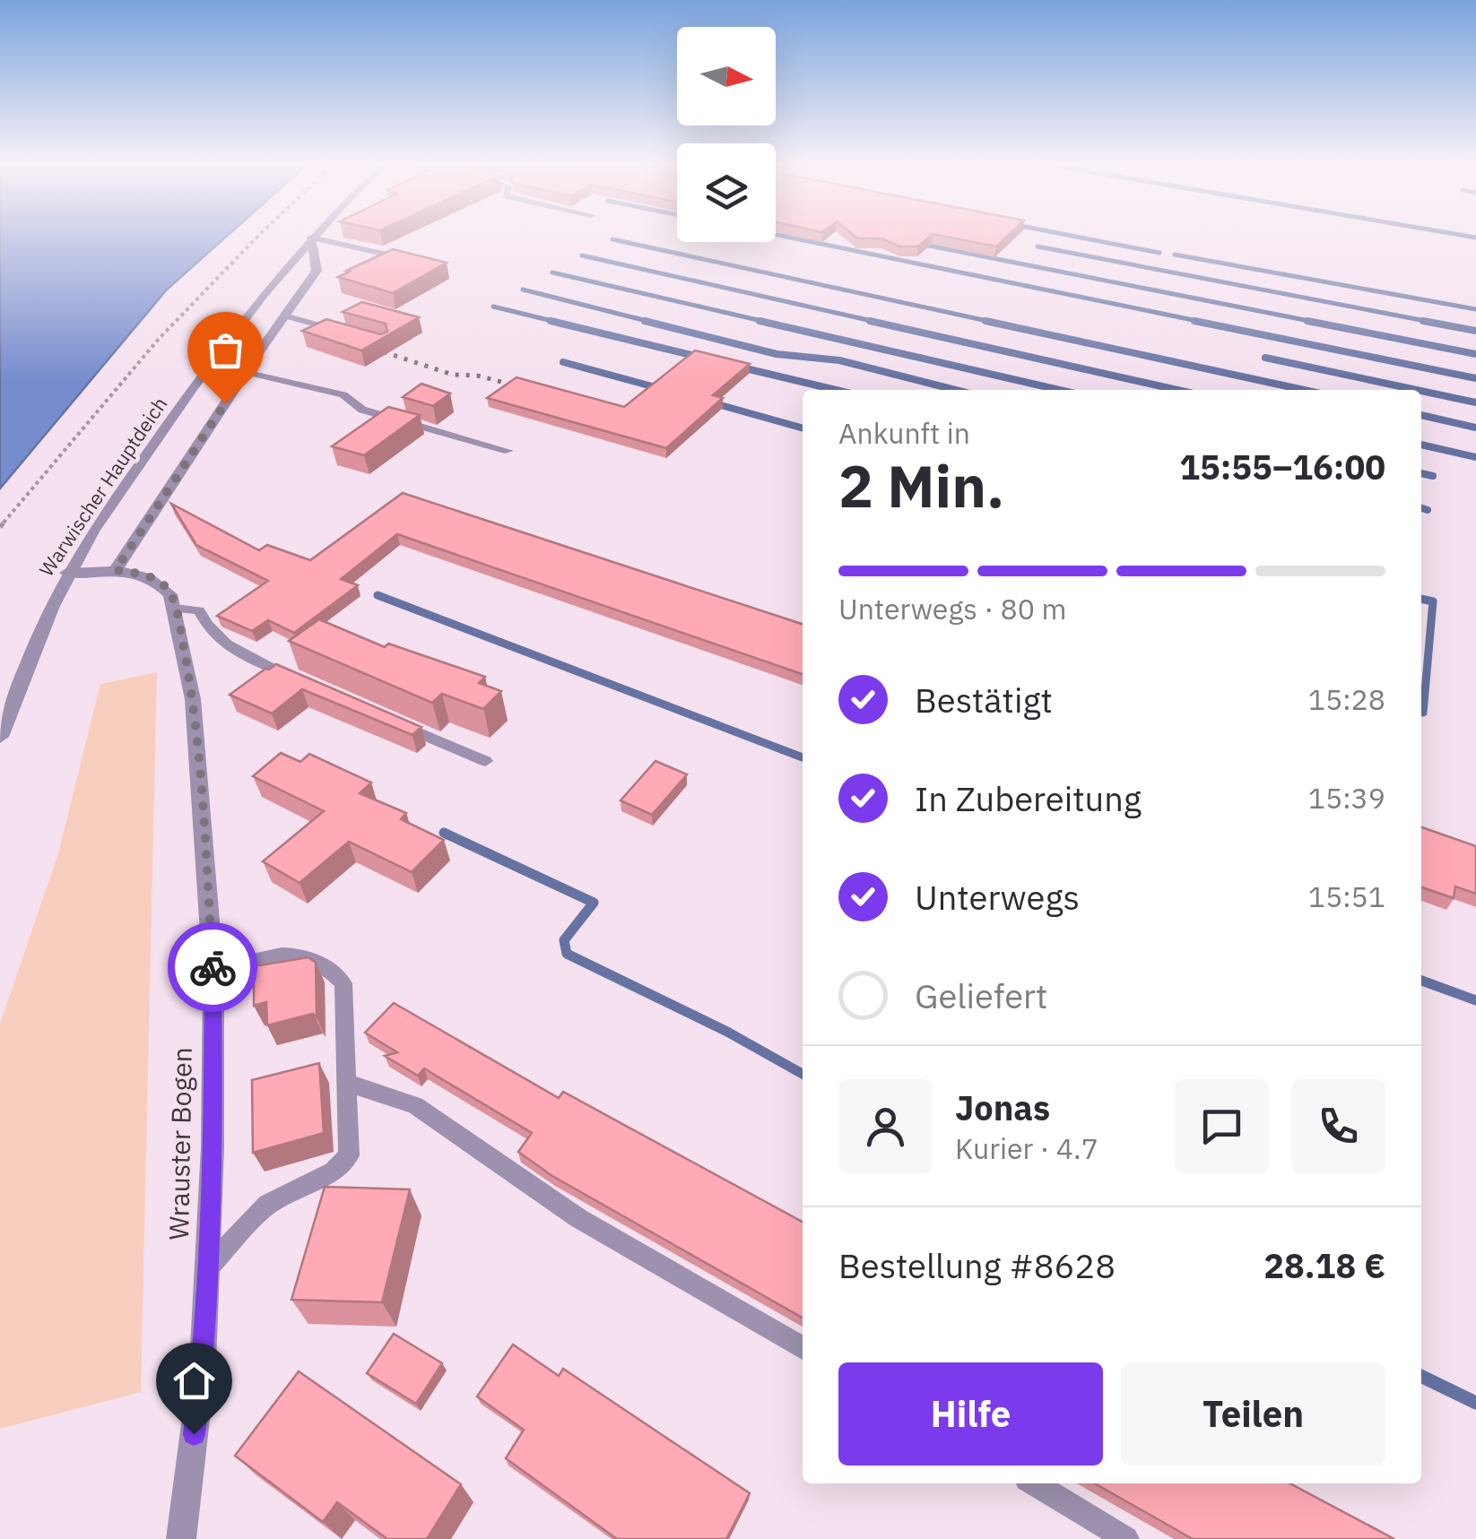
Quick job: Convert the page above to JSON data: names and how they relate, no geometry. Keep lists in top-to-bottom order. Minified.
{"streets":{"street":["Warwischer Hauptdeich","Wrauster Bogen"]},"north":"right","page":{"heading":["2 Min.","Ankunft in","15:55–16:00"],"panel":["Jonas","Kurier · 4.7","Bestellung #8628","28.18 €"],"bar":"Unterwegs · 80 m","list":[["Bestätigt","15:28"],["In Zubereitung","15:39"],["Unterwegs","15:51"],"Geliefert"],"buttons":["Hilfe","Teilen"]}}
